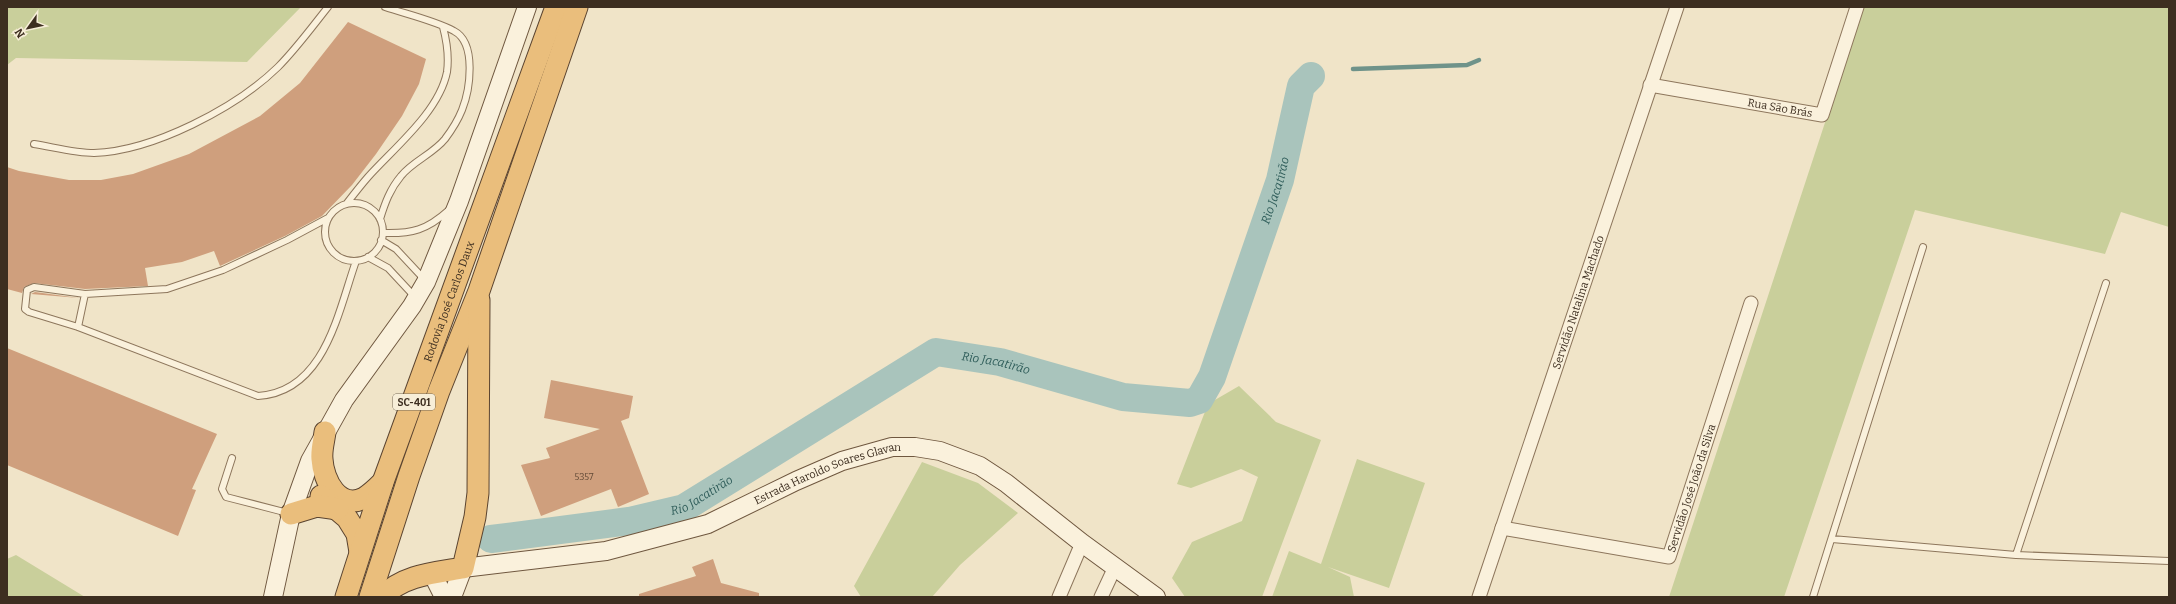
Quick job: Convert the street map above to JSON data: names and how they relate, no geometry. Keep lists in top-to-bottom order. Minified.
{"streets":{"highway":["Rodovia José Carlos Daux","SC-401"],"main road":["Estrada Haroldo Soares Glavan"],"street":["Rua São Brás","Servidão Natalina Machado","Servidão José João da Silva"]},"crossings":[["Rua São Brás","Servidão Natalina Machado"],["Servidão Natalina Machado","Servidão José João da Silva"]],"water":["Rio Jacatirão"],"house_numbers":["5357"],"north":"bottom left"}
